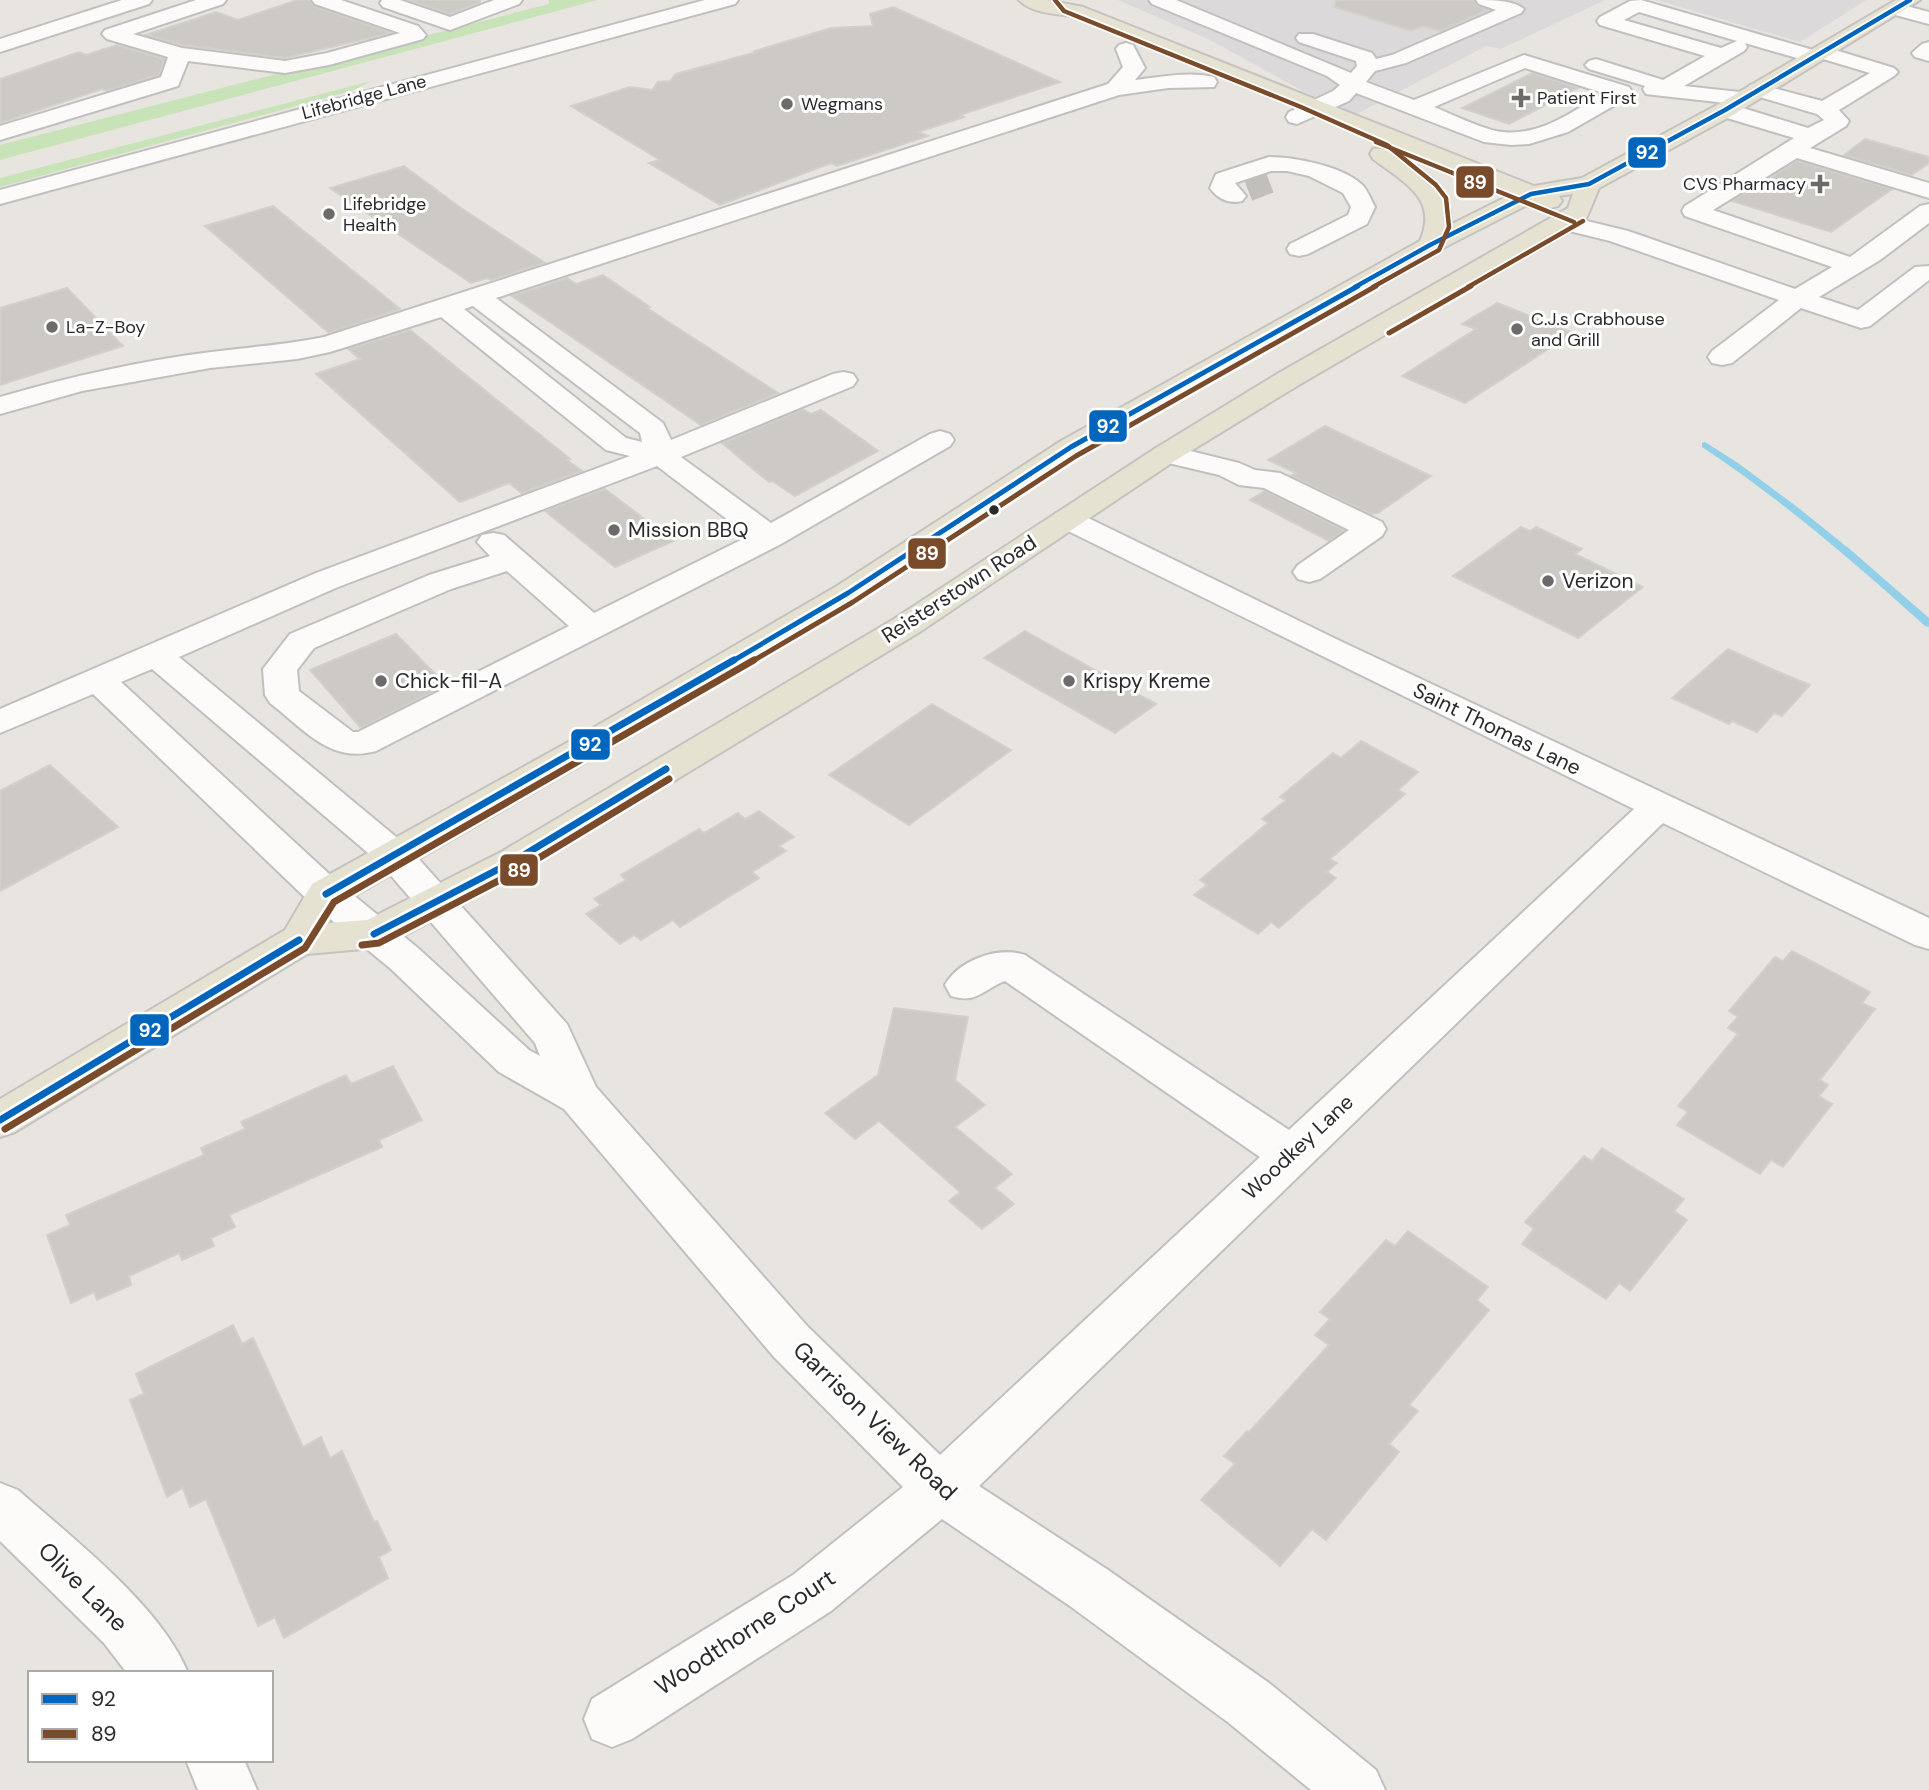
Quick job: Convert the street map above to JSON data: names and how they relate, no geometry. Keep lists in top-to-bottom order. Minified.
{"streets":{"main road":["Reisterstown Road"],"street":["Lifebridge Lane","Saint Thomas Lane","Woodkey Lane","Garrison View Road","Olive Lane","Woodthorne Court"]},"crossings":[["Reisterstown Road","Saint Thomas Lane"],["Reisterstown Road","Garrison View Road"],["Saint Thomas Lane","Woodkey Lane"],["Woodkey Lane","Garrison View Road"],["Woodkey Lane","Woodthorne Court"],["Garrison View Road","Woodthorne Court"]],"places":{"health":["Patient First","CVS Pharmacy"],"other":["Wegmans","Lifebridge Health","La-Z-Boy","C.J.s Crabhouse and Grill","Mission BBQ","Verizon","Chick-fil-A","Krispy Kreme"]},"lines":["transit line 92","transit line 89"],"legend":["92","89"]}
